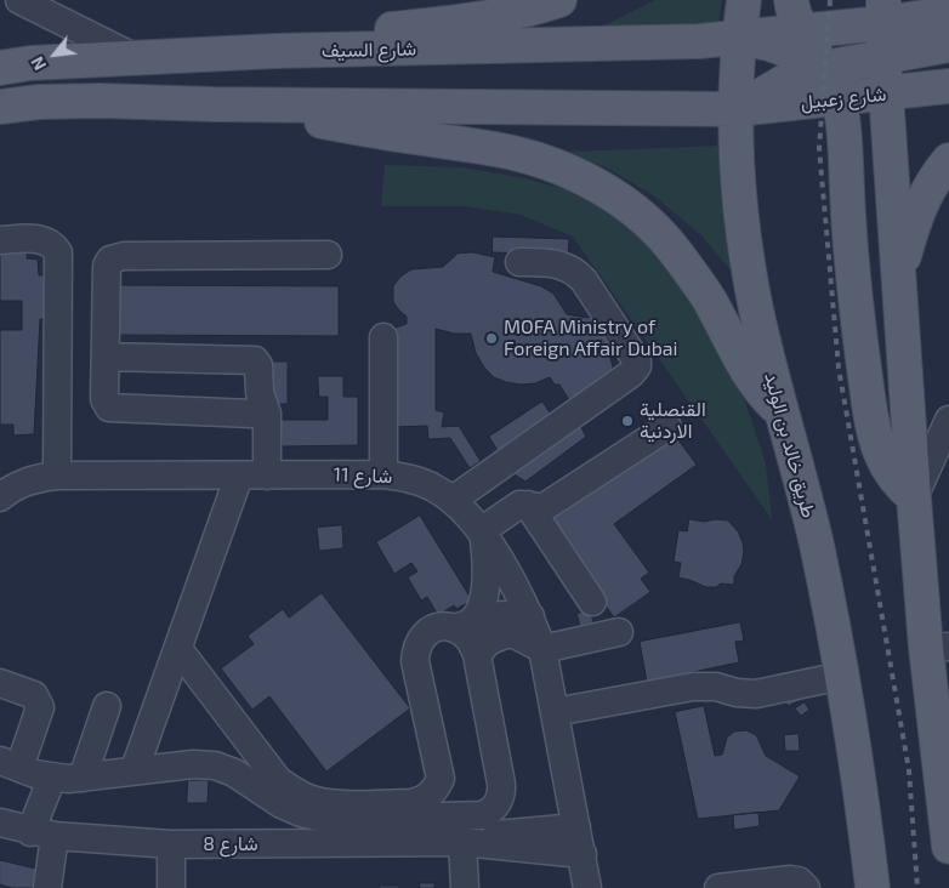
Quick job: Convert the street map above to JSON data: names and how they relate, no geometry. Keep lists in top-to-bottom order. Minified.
{"streets":{"main road":["شارع السيف","شارع زعبيل","طريق خالد بن الوليد"],"street":["شارع 11","شارع 8"]},"crossings":[["شارع السيف","طريق خالد بن الوليد"],["شارع زعبيل","طريق خالد بن الوليد"],["شارع 11","شارع 8"]],"places":["MOFA Ministry of Foreign Affair Dubai","القنصلية الاردنية"],"north":"bottom left"}
